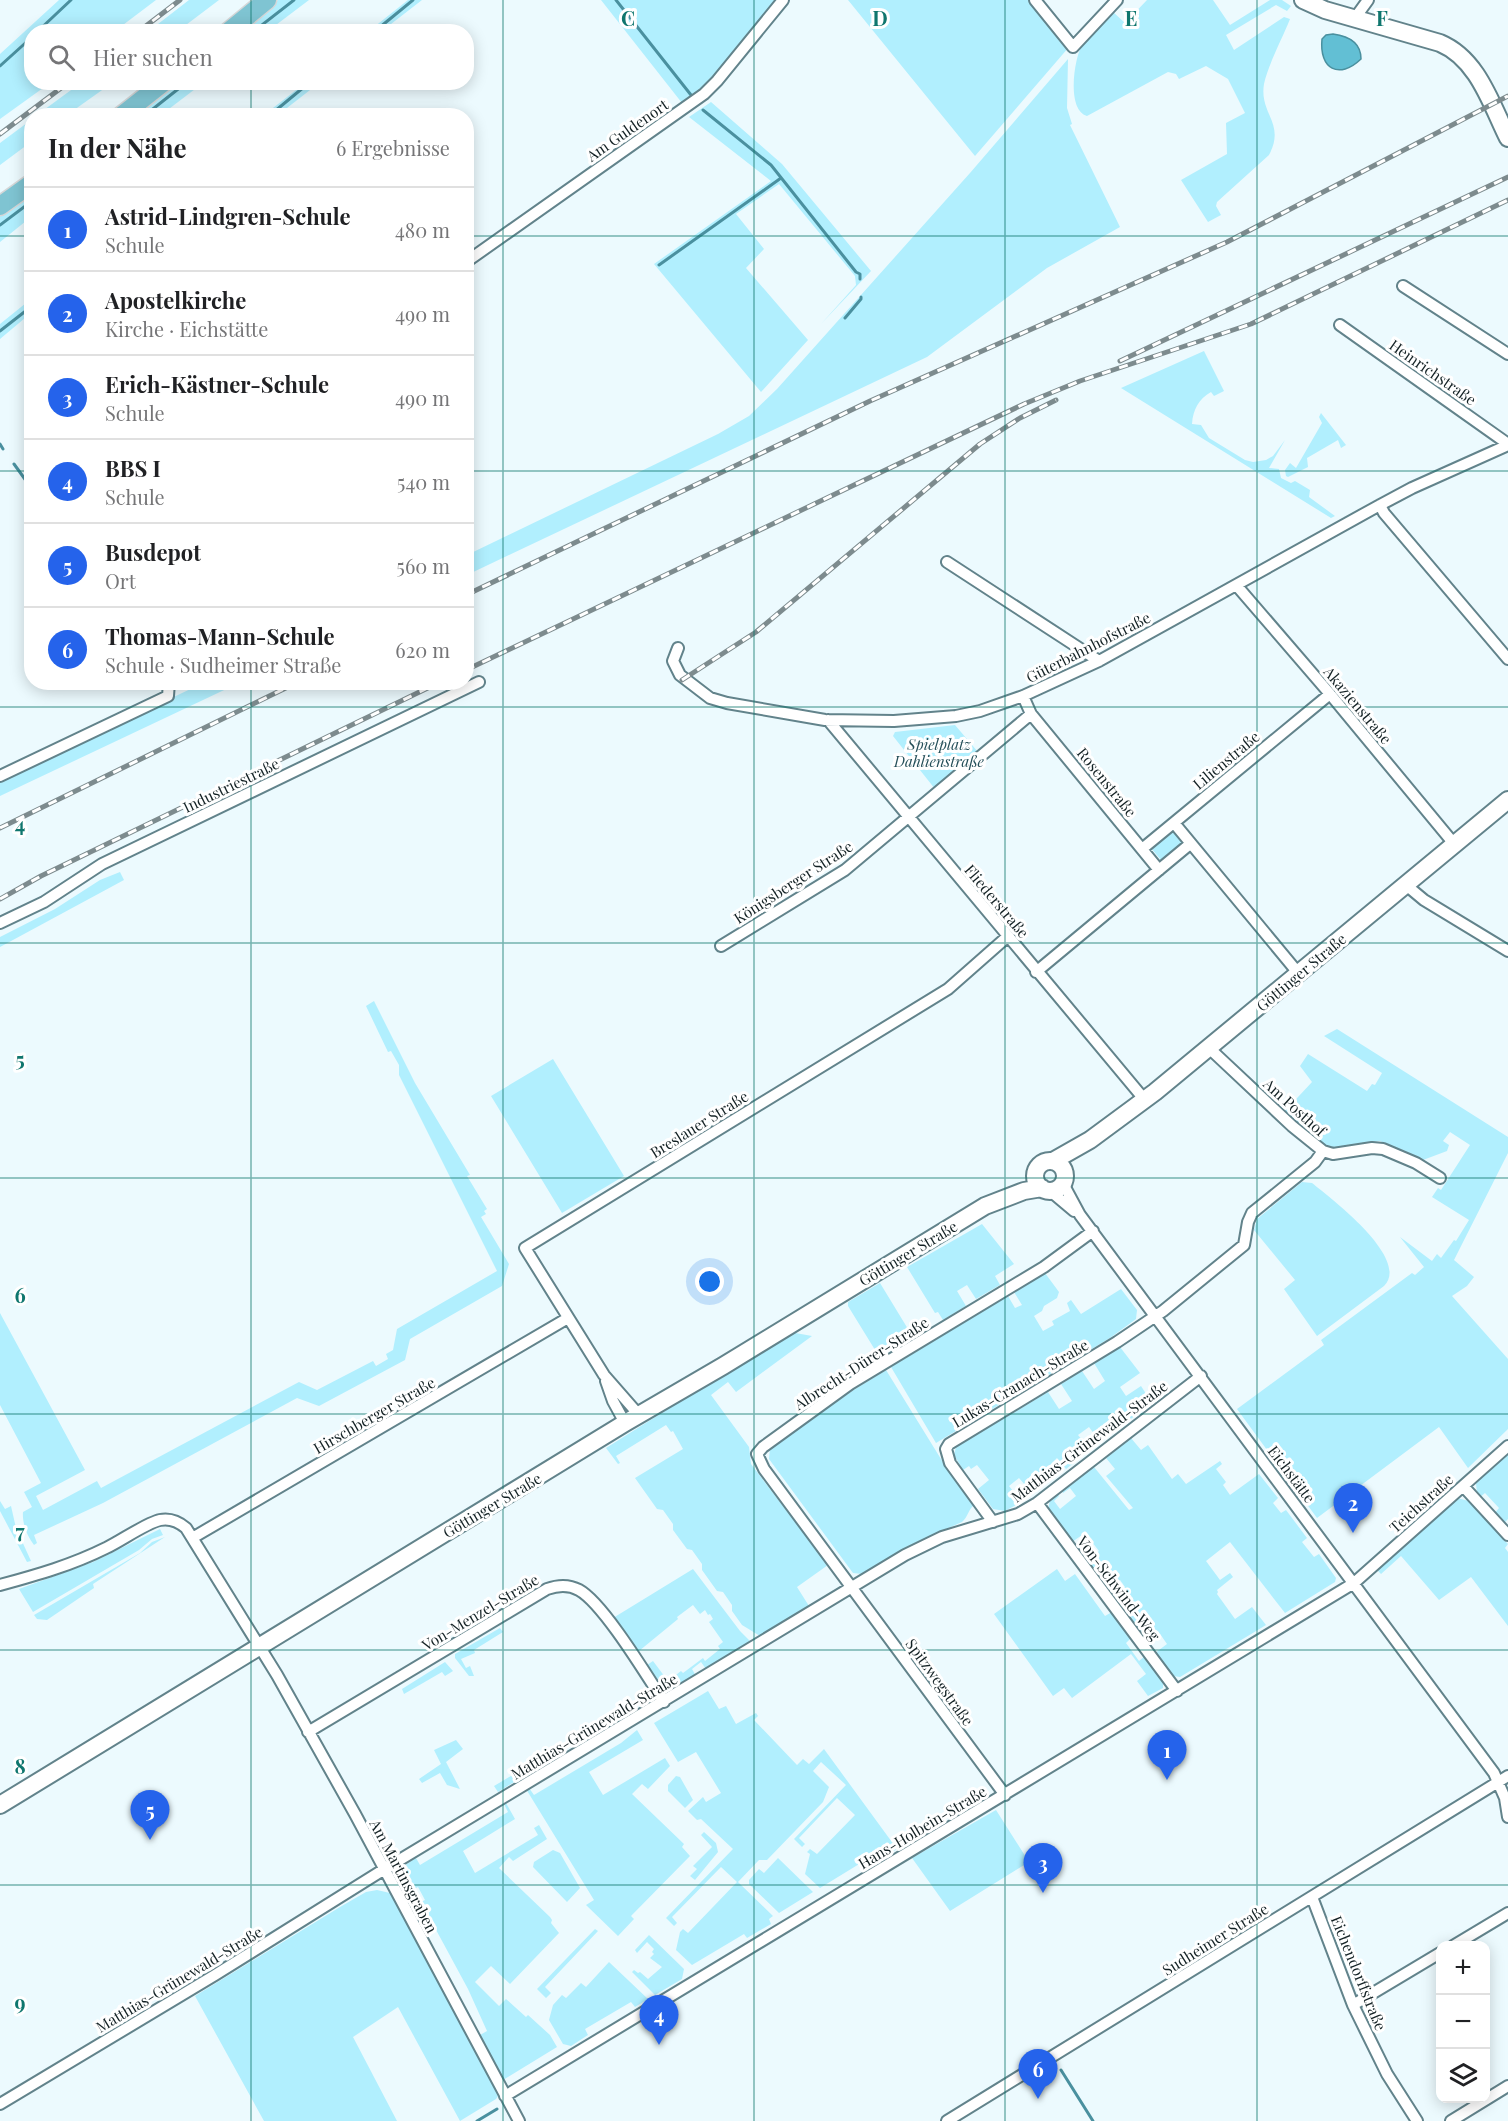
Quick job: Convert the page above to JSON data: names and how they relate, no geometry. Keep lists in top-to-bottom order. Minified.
{"streets":{"main road":["Göttinger Straße"],"street":["Am Guldenort","Heinrichstraße","Güterbahnhofstraße","Akazienstraße","Lilienstraße","Rosenstraße","Industriestraße","Königsberger Straße","Fliederstraße","Am Posthof","Breslauer Straße","Albrecht-Dürer-Straße","Lukas-Cranach-Straße","Hirschberger Straße","Matthias-Grünewald-Straße","Eichstätte","Teichstraße","Von-Schwind-Weg","Von-Menzel-Straße","Spitzwegstraße","Hans-Holbein-Straße","Am Martinsgraben","Sudheimer Straße","Eichendorffstraße"]},"crossings":[["Heinrichstraße","Güterbahnhofstraße"],["Güterbahnhofstraße","Akazienstraße"],["Güterbahnhofstraße","Rosenstraße"],["Güterbahnhofstraße","Fliederstraße"],["Akazienstraße","Lilienstraße"],["Akazienstraße","Göttinger Straße"],["Lilienstraße","Rosenstraße"],["Rosenstraße","Königsberger Straße"],["Königsberger Straße","Fliederstraße"],["Fliederstraße","Göttinger Straße"],["Fliederstraße","Breslauer Straße"],["Göttinger Straße","Am Posthof"],["Göttinger Straße","Breslauer Straße"],["Göttinger Straße","Eichstätte"],["Göttinger Straße","Am Martinsgraben"],["Breslauer Straße","Hirschberger Straße"],["Albrecht-Dürer-Straße","Matthias-Grünewald-Straße"],["Albrecht-Dürer-Straße","Eichstätte"],["Albrecht-Dürer-Straße","Spitzwegstraße"],["Lukas-Cranach-Straße","Matthias-Grünewald-Straße"],["Lukas-Cranach-Straße","Eichstätte"],["Hirschberger Straße","Am Martinsgraben"],["Matthias-Grünewald-Straße","Eichstätte"],["Matthias-Grünewald-Straße","Von-Schwind-Weg"],["Matthias-Grünewald-Straße","Von-Menzel-Straße"],["Matthias-Grünewald-Straße","Spitzwegstraße"],["Matthias-Grünewald-Straße","Am Martinsgraben"],["Eichstätte","Teichstraße"],["Eichstätte","Hans-Holbein-Straße"],["Eichstätte","Sudheimer Straße"],["Teichstraße","Hans-Holbein-Straße"],["Von-Schwind-Weg","Hans-Holbein-Straße"],["Von-Menzel-Straße","Am Martinsgraben"],["Spitzwegstraße","Hans-Holbein-Straße"],["Hans-Holbein-Straße","Am Martinsgraben"],["Sudheimer Straße","Eichendorffstraße"]],"parks":["Spielplatz Dahlienstraße"],"page":{"search":"Hier suchen","heading":["In der Nähe","6 Ergebnisse"],"list":[{"mark":"1","name":"Astrid-Lindgren-Schule","note":"Schule","value":"480 m"},{"mark":"2","name":"Apostelkirche","note":"Kirche · Eichstätte","value":"490 m"},{"mark":"3","name":"Erich-Kästner-Schule","note":"Schule","value":"490 m"},{"mark":"4","name":"BBS I","note":"Schule","value":"540 m"},{"mark":"5","name":"Busdepot","note":"Ort","value":"560 m"},{"mark":"6","name":"Thomas-Mann-Schule","note":"Schule · Sudheimer Straße","value":"620 m"}],"pins":["2","1","5","3","4","6"],"map_buttons":["+","−"]},"grid":{"columns":["C","D","E","F"],"rows":["4","5","6","7","8","9"]}}
